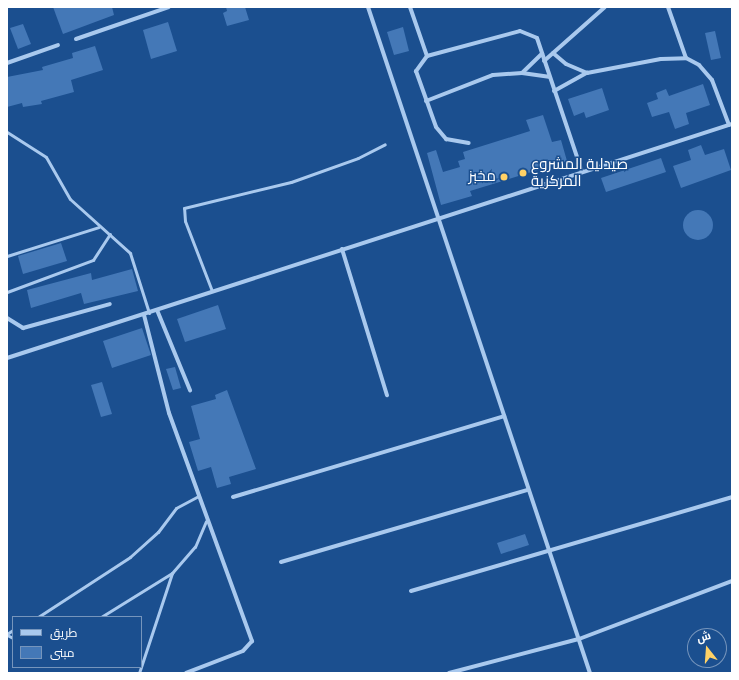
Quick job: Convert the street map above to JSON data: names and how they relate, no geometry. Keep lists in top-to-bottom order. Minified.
{"places":["صيدلية المشروع المركزية","مخبز"],"legend":["طريق","مبنى"],"north":"top"}
